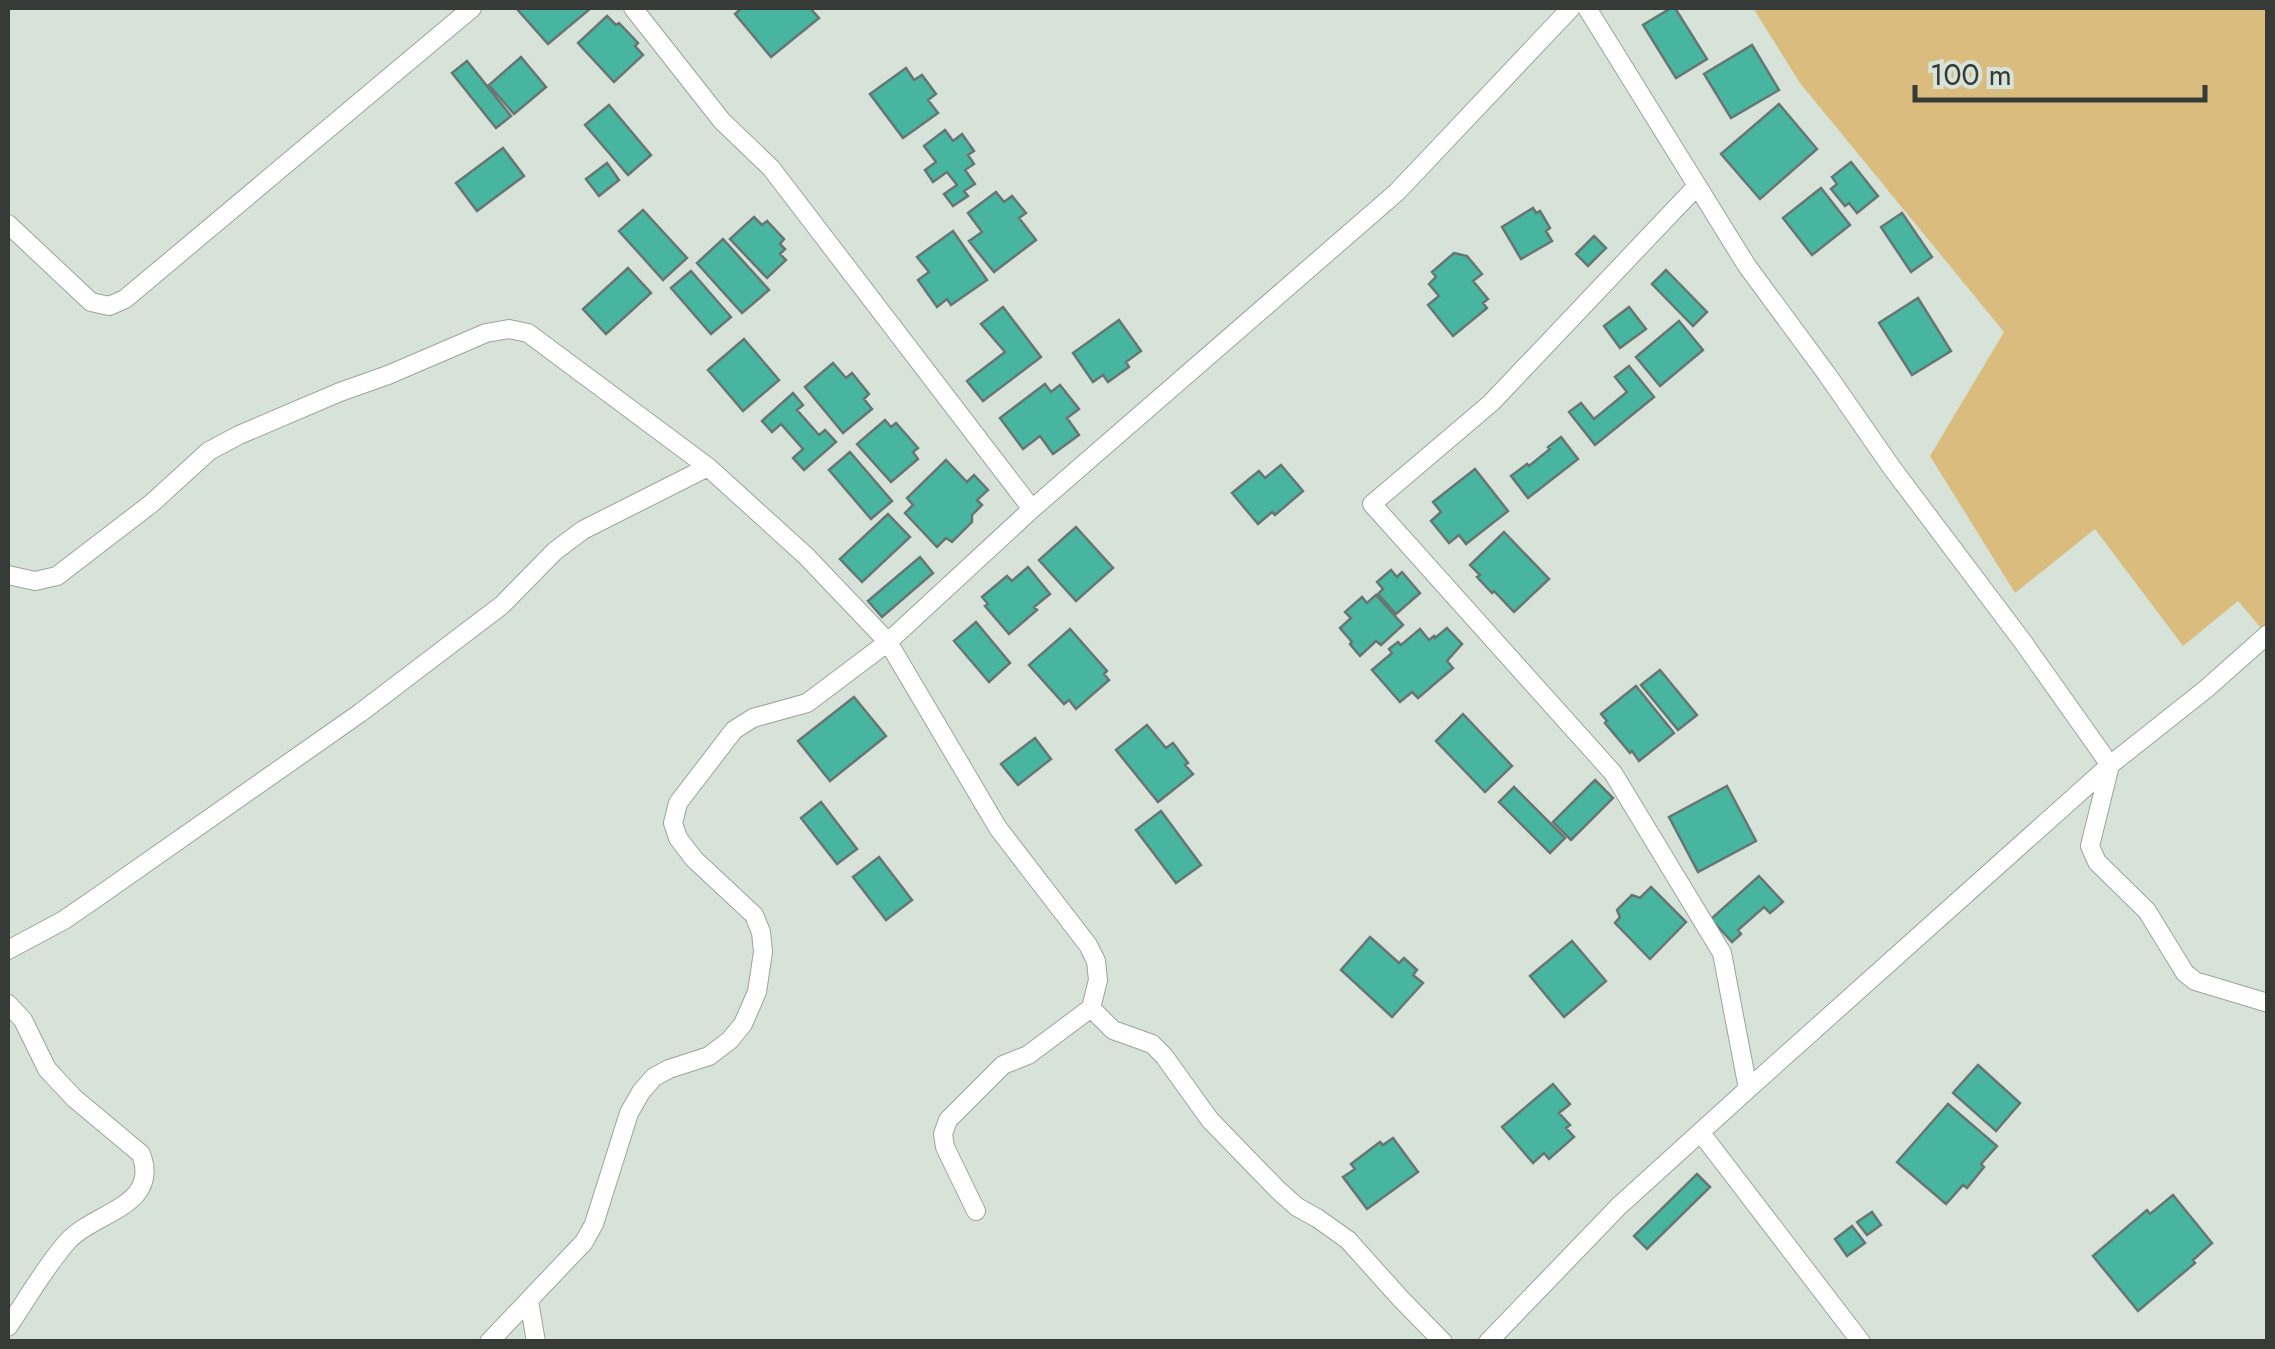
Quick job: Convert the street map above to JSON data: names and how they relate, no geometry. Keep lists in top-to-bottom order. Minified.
{"scale_bar":"100 m"}
